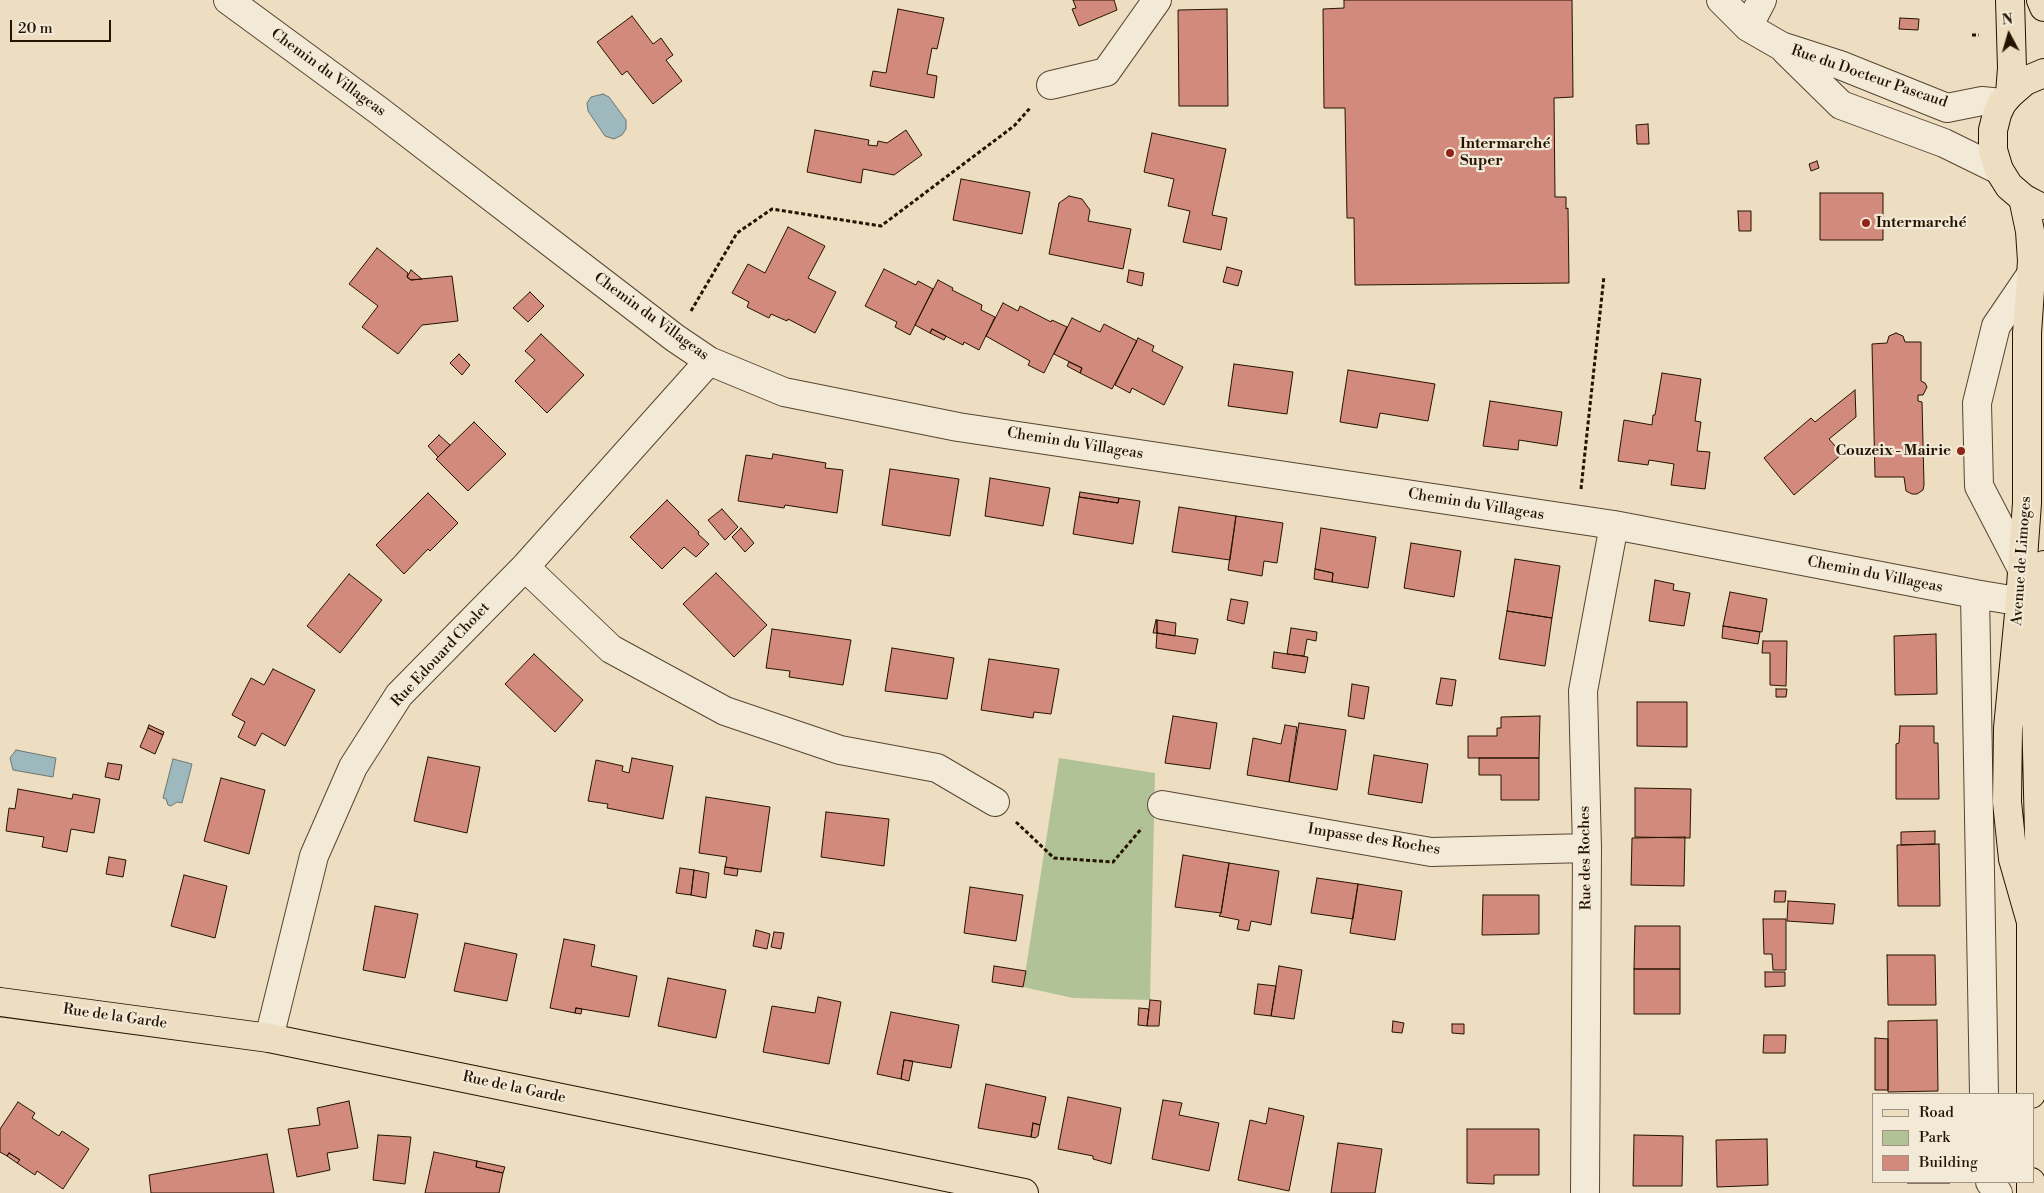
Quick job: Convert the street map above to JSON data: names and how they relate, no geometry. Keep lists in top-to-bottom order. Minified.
{"streets":{"main road":["Avenue de Limoges","Rue de la Garde"],"street":["Chemin du Villageas","Rue du Docteur Pascaud","Rue Edouard Cholet","Impasse des Roches","Rue des Roches"]},"crossings":[["Chemin du Villageas","Avenue de Limoges"],["Chemin du Villageas","Rue Edouard Cholet"],["Chemin du Villageas","Rue des Roches"],["Rue Edouard Cholet","Rue de la Garde"],["Impasse des Roches","Rue des Roches"]],"places":["Intermarché Super","Intermarché","Couzeix - Mairie"],"legend":["Road","Park","Building"],"scale_bar":"20 m","north":"top"}
